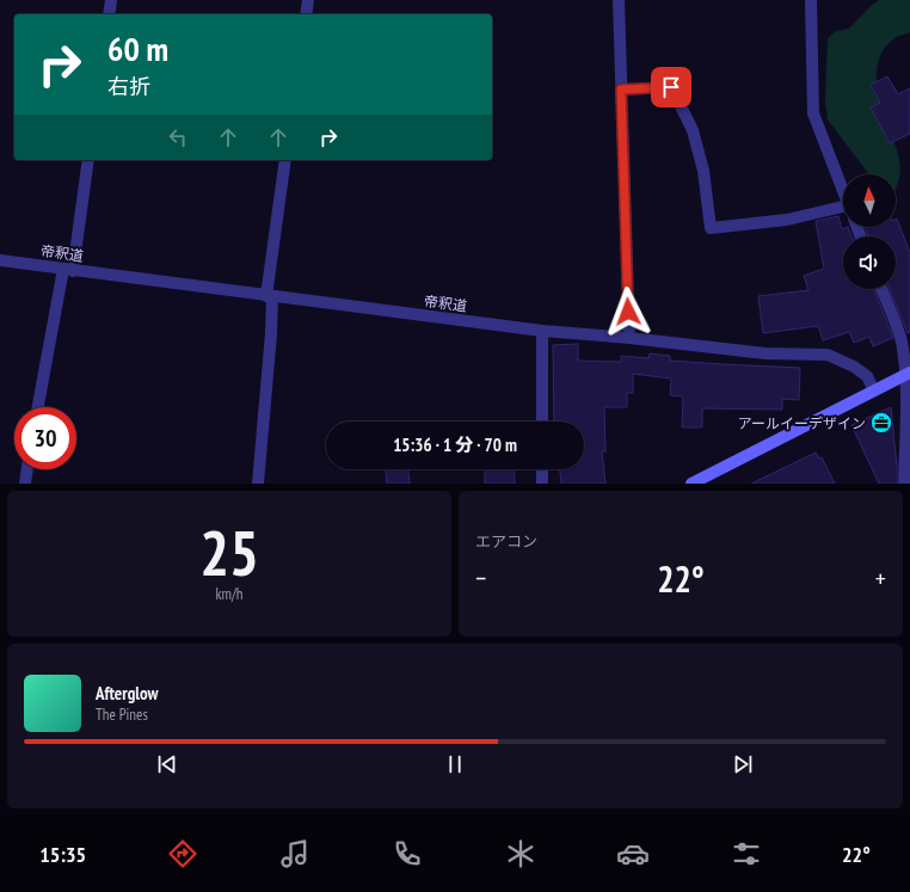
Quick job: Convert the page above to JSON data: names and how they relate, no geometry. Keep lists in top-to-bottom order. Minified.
{"streets":{"street":["帝釈道"]},"places":{"office":["アールイーデザイン"]},"north":"top","page":{"turn":["60 m","右折"],"limit":"30","trip":"15:36 · 1 分 · 70 m","tile":[["25","km/h"],"エアコン"],"heat":["−","22°","+"],"song":["Afterglow","The Pines"],"tabs":["15:35","22°"]}}
